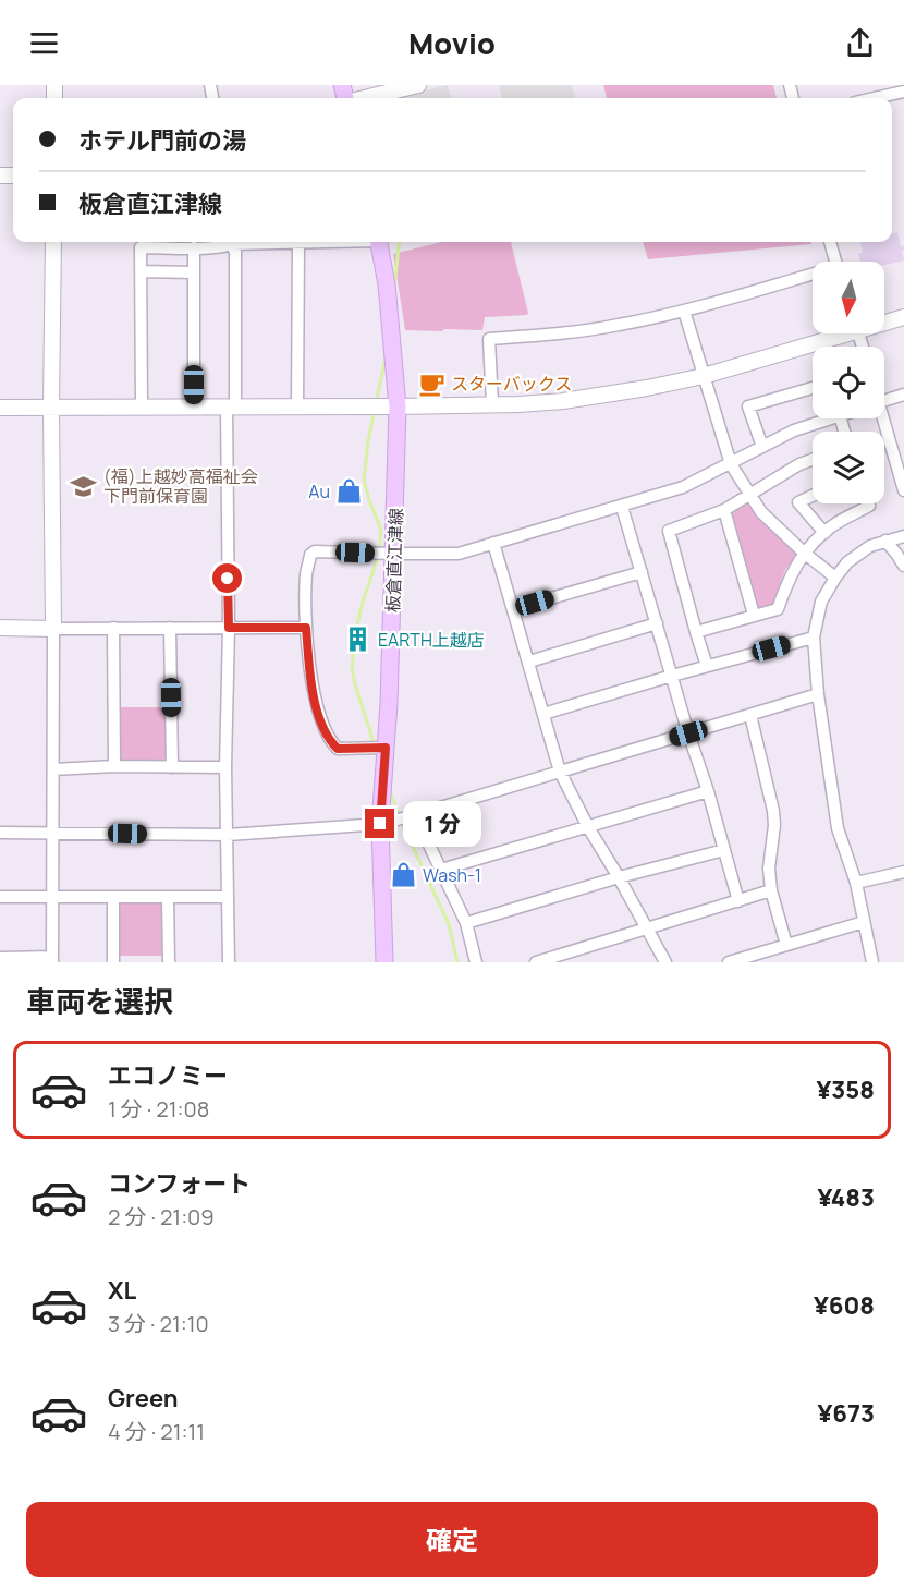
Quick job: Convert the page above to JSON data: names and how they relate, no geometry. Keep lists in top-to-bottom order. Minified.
{"streets":{"main road":["板倉直江津線"]},"places":{"cafe":["スターバックス"],"school or university":["(福)上越妙高福祉会 下門前保育園"],"shop":["Au","Wash-1"],"building":["EARTH上越店"]},"north":"bottom","page":{"header":"Movio","banner":["ホテル門前の湯","板倉直江津線"],"bubble":"1 分","heading":"車両を選択","list":[{"name":"エコノミー","note":"1 分 · 21:08","value":"¥358"},{"name":"コンフォート","note":"2 分 · 21:09","value":"¥483"},{"name":"XL","note":"3 分 · 21:10","value":"¥608"},{"name":"Green","note":"4 分 · 21:11","value":"¥673"}],"buttons":"確定"}}
